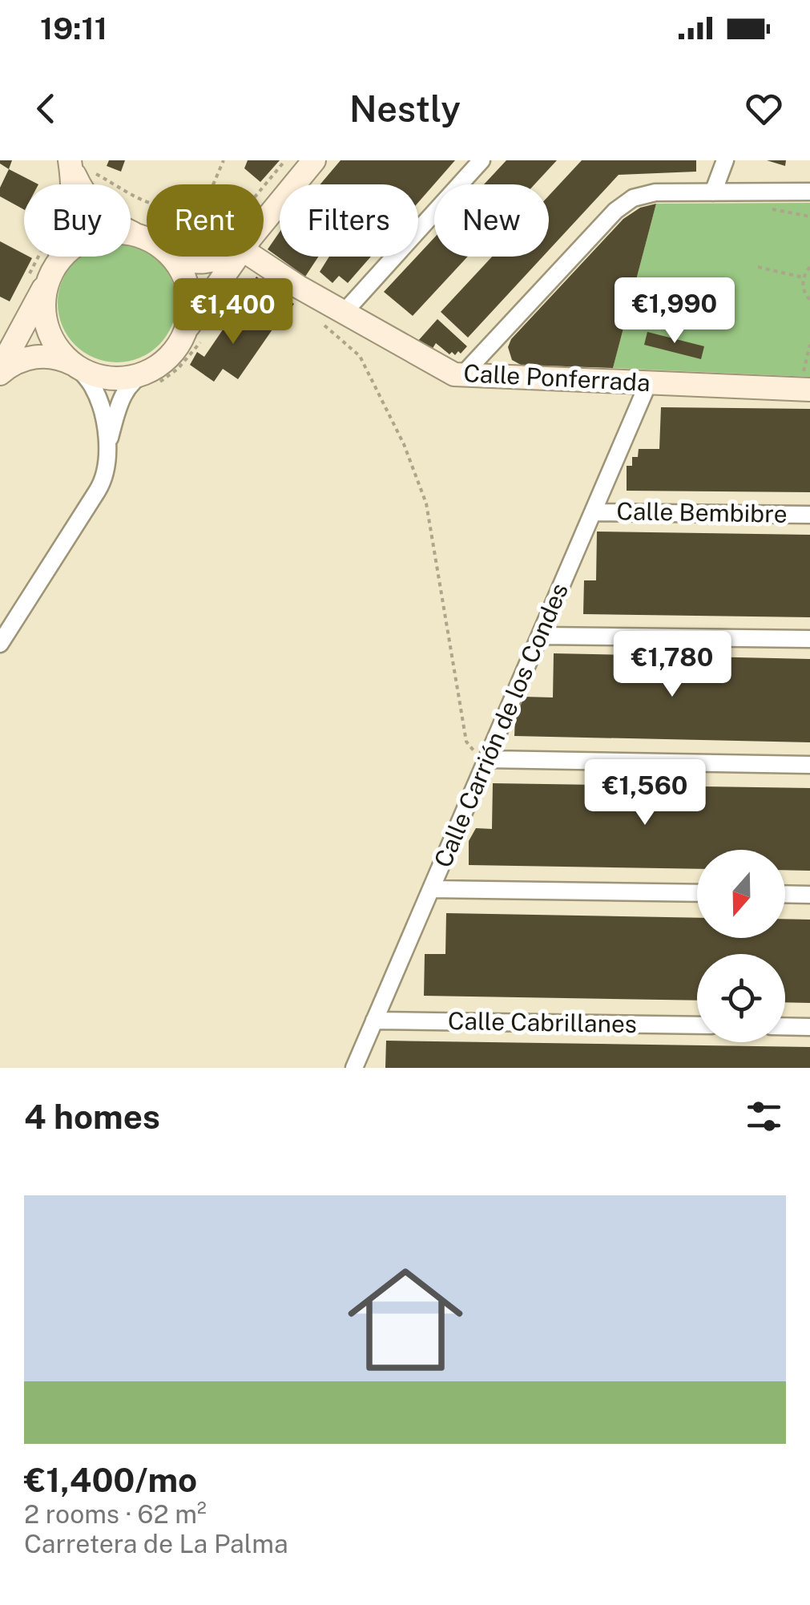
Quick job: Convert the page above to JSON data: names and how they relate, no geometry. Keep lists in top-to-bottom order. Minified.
{"streets":{"main road":["Calle Ponferrada"],"street":["Calle Bembibre","Calle Carrión de los Condes","Calle Cabrillanes"]},"crossings":[["Calle Ponferrada","Calle Carrión de los Condes"],["Calle Bembibre","Calle Carrión de los Condes"],["Calle Carrión de los Condes","Calle Cabrillanes"]],"north":"bottom","page":{"status":"19:11","header":"Nestly","chip":["Buy","Rent","Filters","New"],"price":["€1,990","€1,400","€1,780","€1,560"],"heading":"4 homes","list":[{"name":"€1,400/mo","note":"2 rooms · 62 m² · Carretera de La Palma"}]}}
